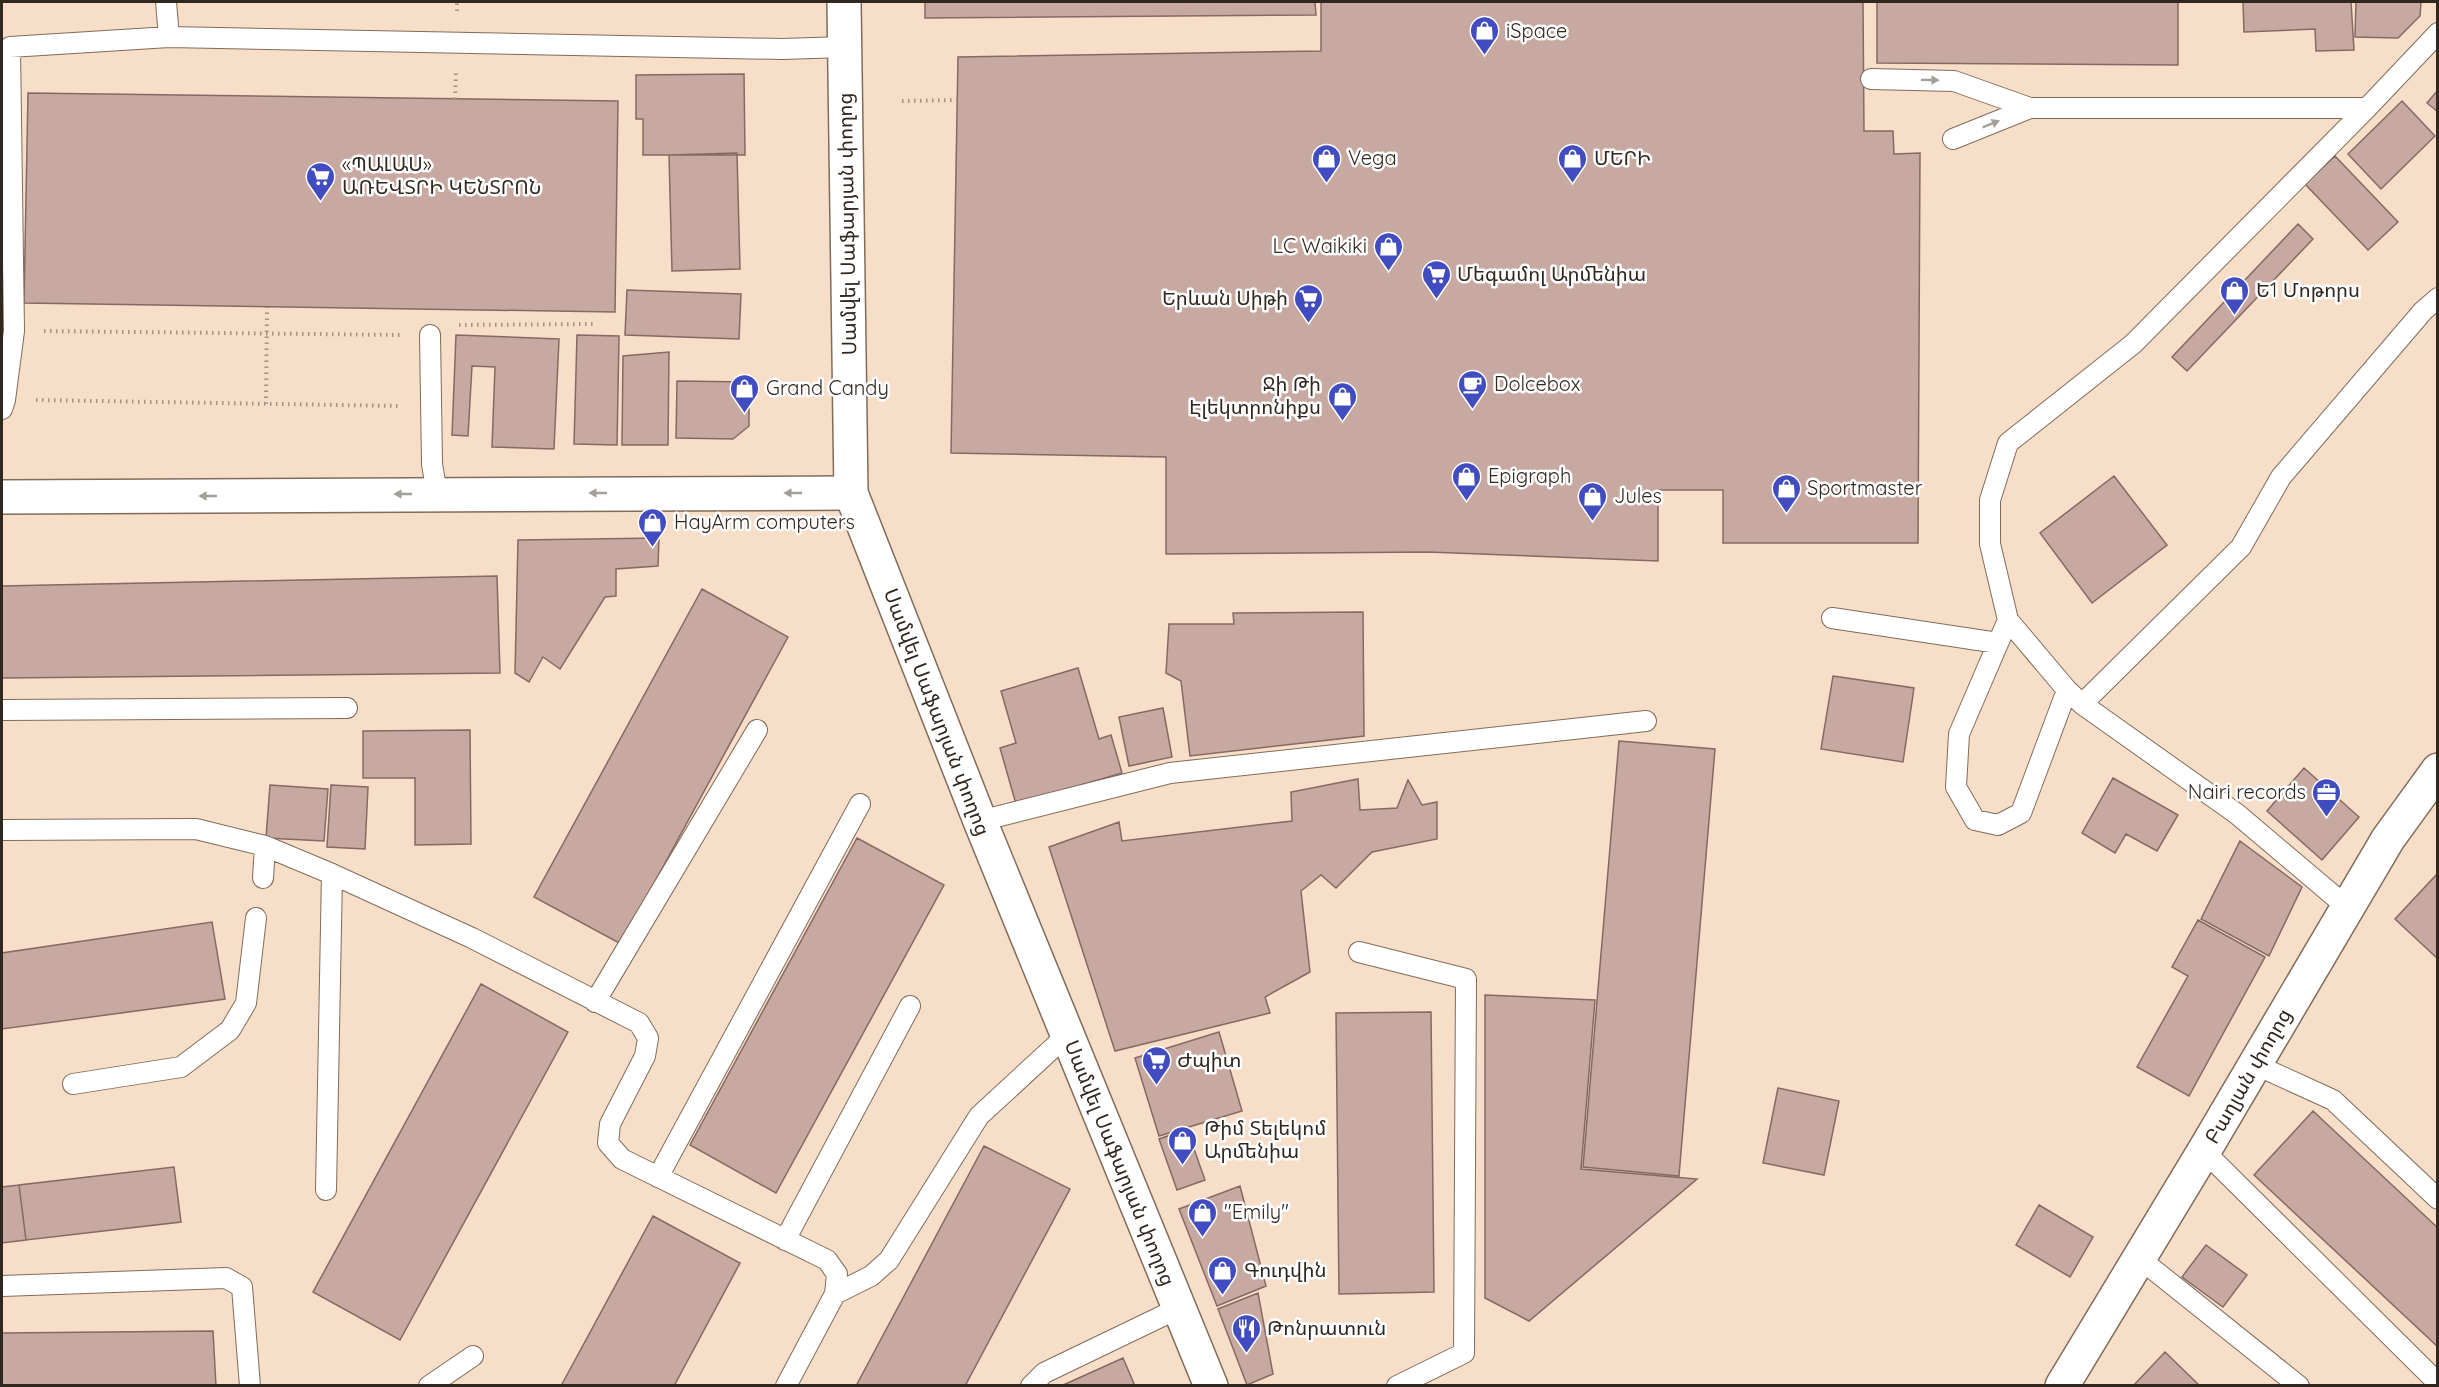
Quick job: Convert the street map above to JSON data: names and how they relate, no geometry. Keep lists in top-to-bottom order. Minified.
{"streets":{"street":["Սամվել Սաֆարյան փողոց","Բաղյան փողոց"]},"places":{"shop":["iSpace","Vega","ՄԵՐԻ","LC Waikiki","Ե1 Մոթորս","Grand Candy","Ջի Թի Էլեկտրոնիքս","Epigraph","Sportmaster","Jules","HayArm computers","Թիմ Տելեկոմ Արմենիա","\"Emily\"","Գուդվին"],"supermarket":["«ՊԱԼԱՍ» ԱՌԵՎՏՐԻ ԿԵՆՏՐՈՆ","Մեգամոլ Արմենիա","Երևան Սիթի","Ժպիտ"],"cafe":["Dolcebox"],"office":["Nairi records"],"restaurant":["Թոնրատուն"]}}
